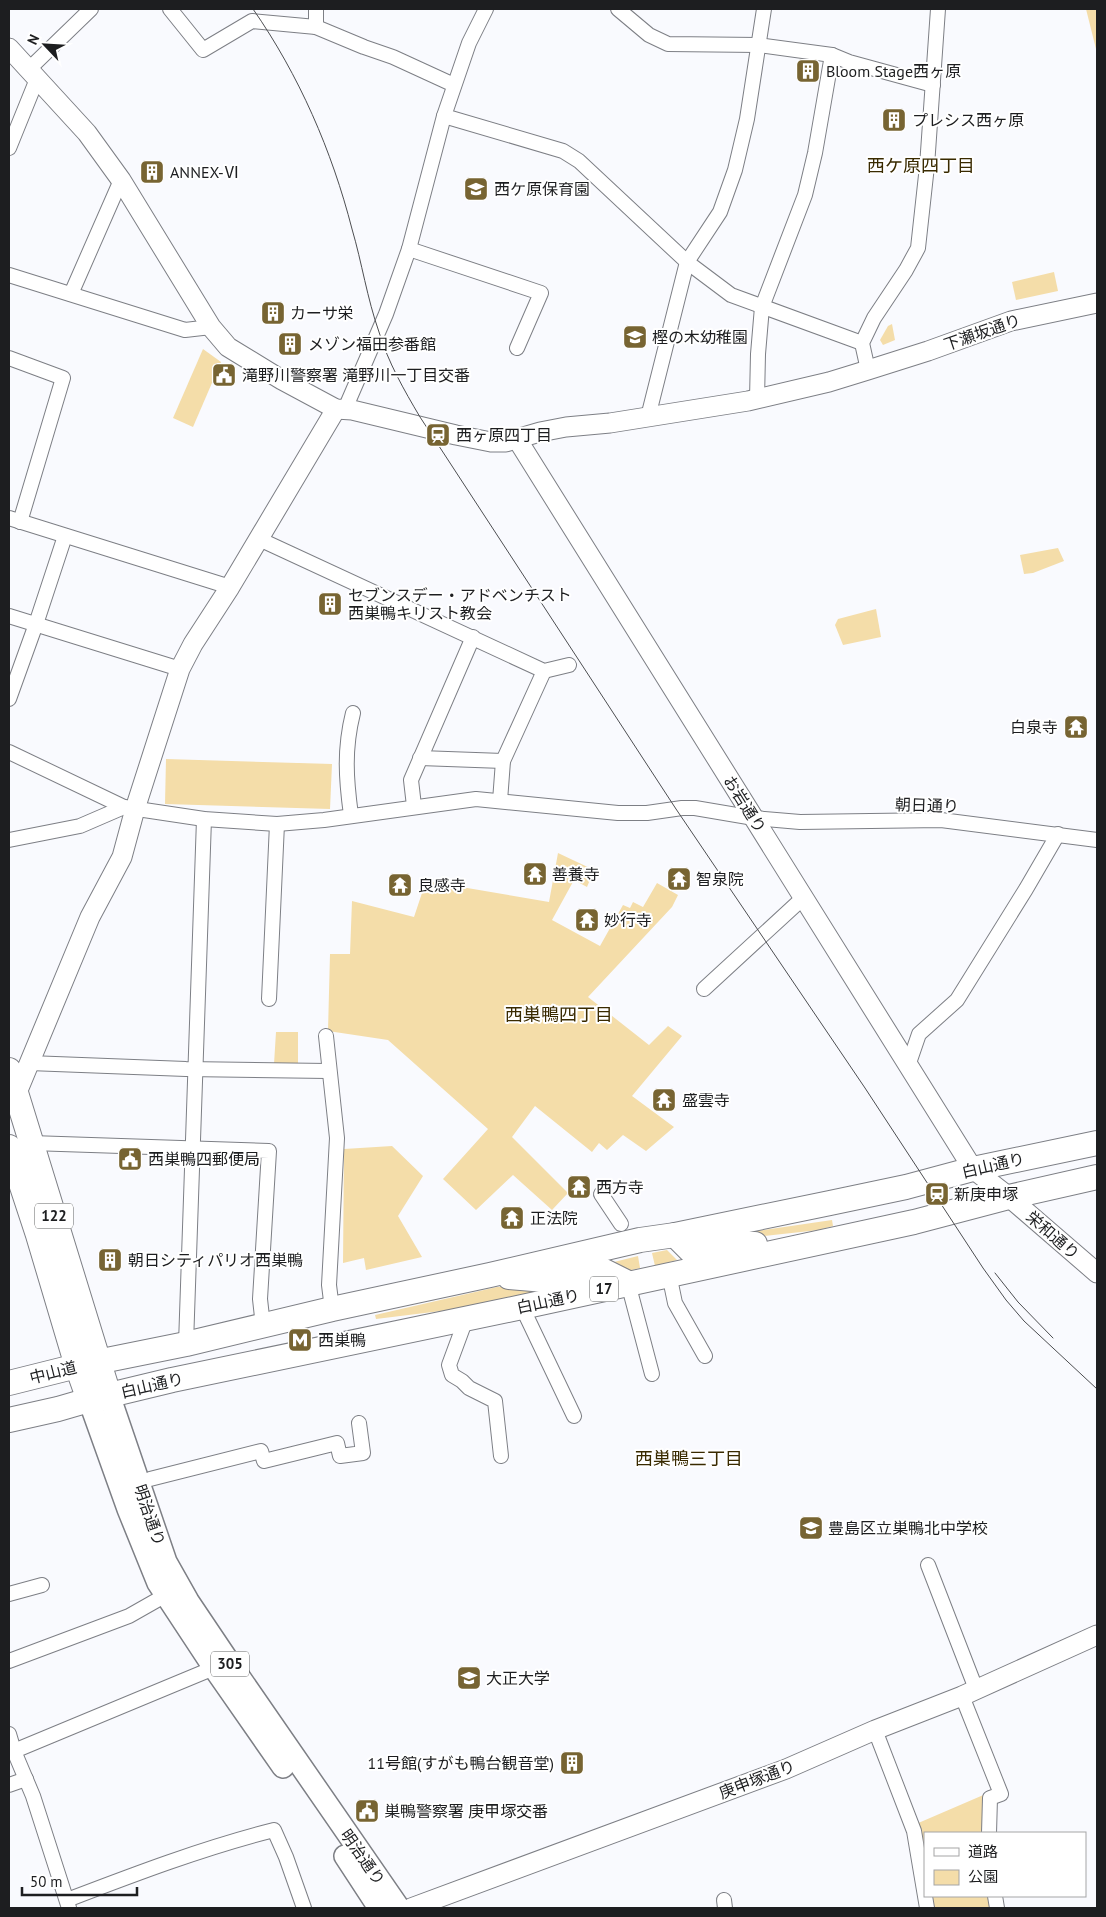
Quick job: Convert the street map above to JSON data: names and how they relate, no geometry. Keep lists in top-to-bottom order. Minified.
{"streets":{"highway":["白山通り","122","17","中山道","明治通り"],"main road":["305"],"street":["下瀬坂通り","お岩通り","朝日通り","栄和通り","庚申塚通り"]},"crossings":[["下瀬坂通り","お岩通り"],["お岩通り","朝日通り"],["お岩通り","白山通り"],["お岩通り","栄和通り"],["白山通り","栄和通り"],["白山通り","中山道"],["白山通り","明治通り"],["中山道","明治通り"]],"districts":["西ケ原四丁目","西巣鴨四丁目","西巣鴨三丁目"],"places":{"building":["Bloom Stage西ヶ原","プレシス西ヶ原","ANNEX-Ⅵ","カーサ栄","メゾン福田参番館","セブンスデー・アドベンチスト 西巣鴨キリスト教会","朝日シティパリオ西巣鴨","11号館(すがも鴨台観音堂)"],"school or university":["西ケ原保育園","樫の木幼稚園","豊島区立巣鴨北中学校","大正大学"],"public building":["滝野川警察署 滝野川一丁目交番","西巣鴨四郵便局","巣鴨警察署 庚甲塚交番"],"station":["西ヶ原四丁目","新庚申塚"],"temple":["白泉寺","善養寺","智泉院","良感寺","妙行寺","盛雲寺","西方寺","正法院"],"metro station":["西巣鴨"]},"legend":["道路","公園"],"scale_bar":"50 m","north":"top left"}
